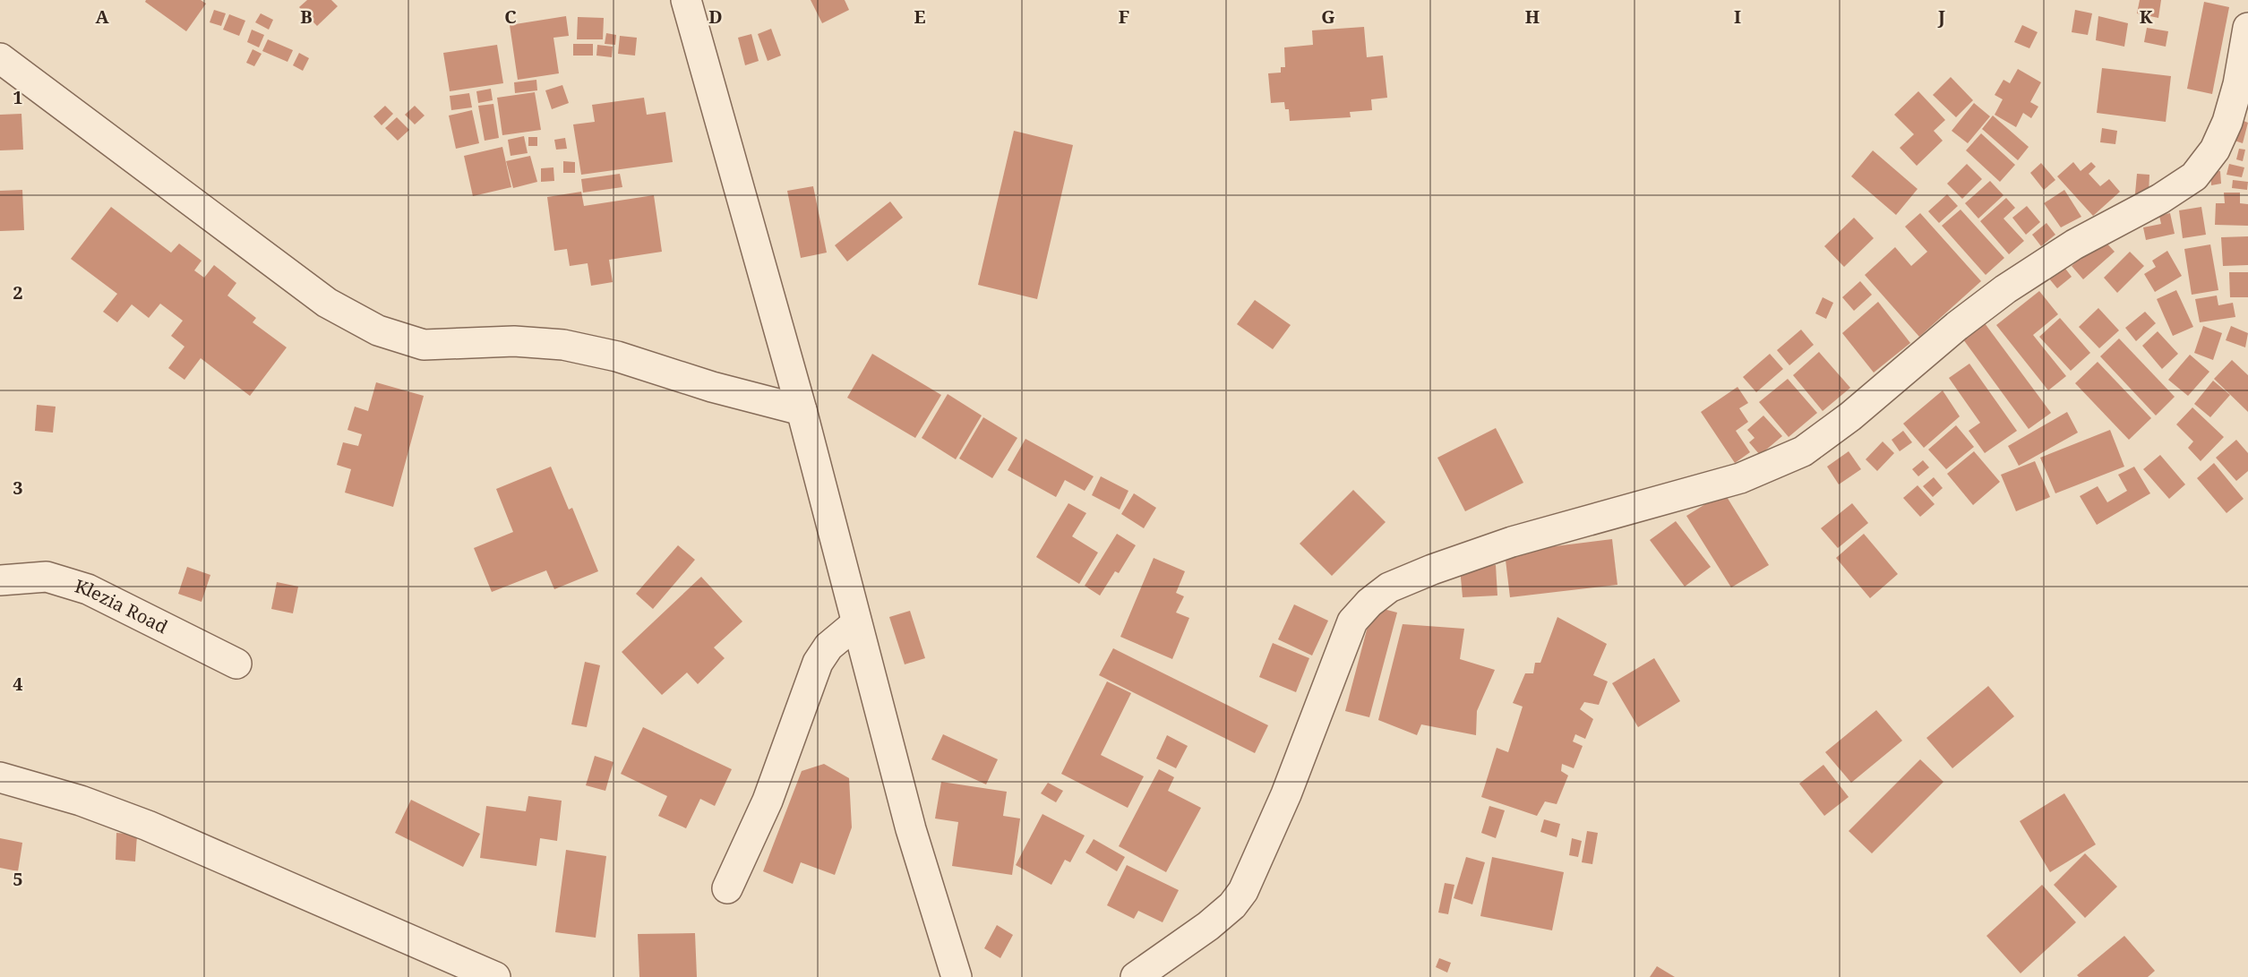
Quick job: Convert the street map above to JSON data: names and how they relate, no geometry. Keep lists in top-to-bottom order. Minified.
{"streets":{"street":["Klezia Road"]},"grid":{"columns":["A","B","C","D","E","F","G","H","I","J","K"],"rows":["1","2","3","4","5"]}}
